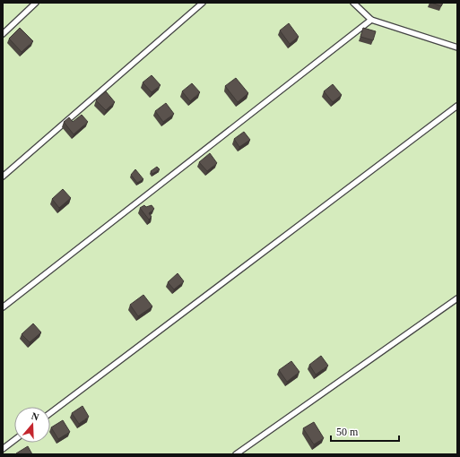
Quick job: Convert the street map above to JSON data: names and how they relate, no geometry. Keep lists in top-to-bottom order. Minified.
{"scale_bar":"50 m","north":"top"}
